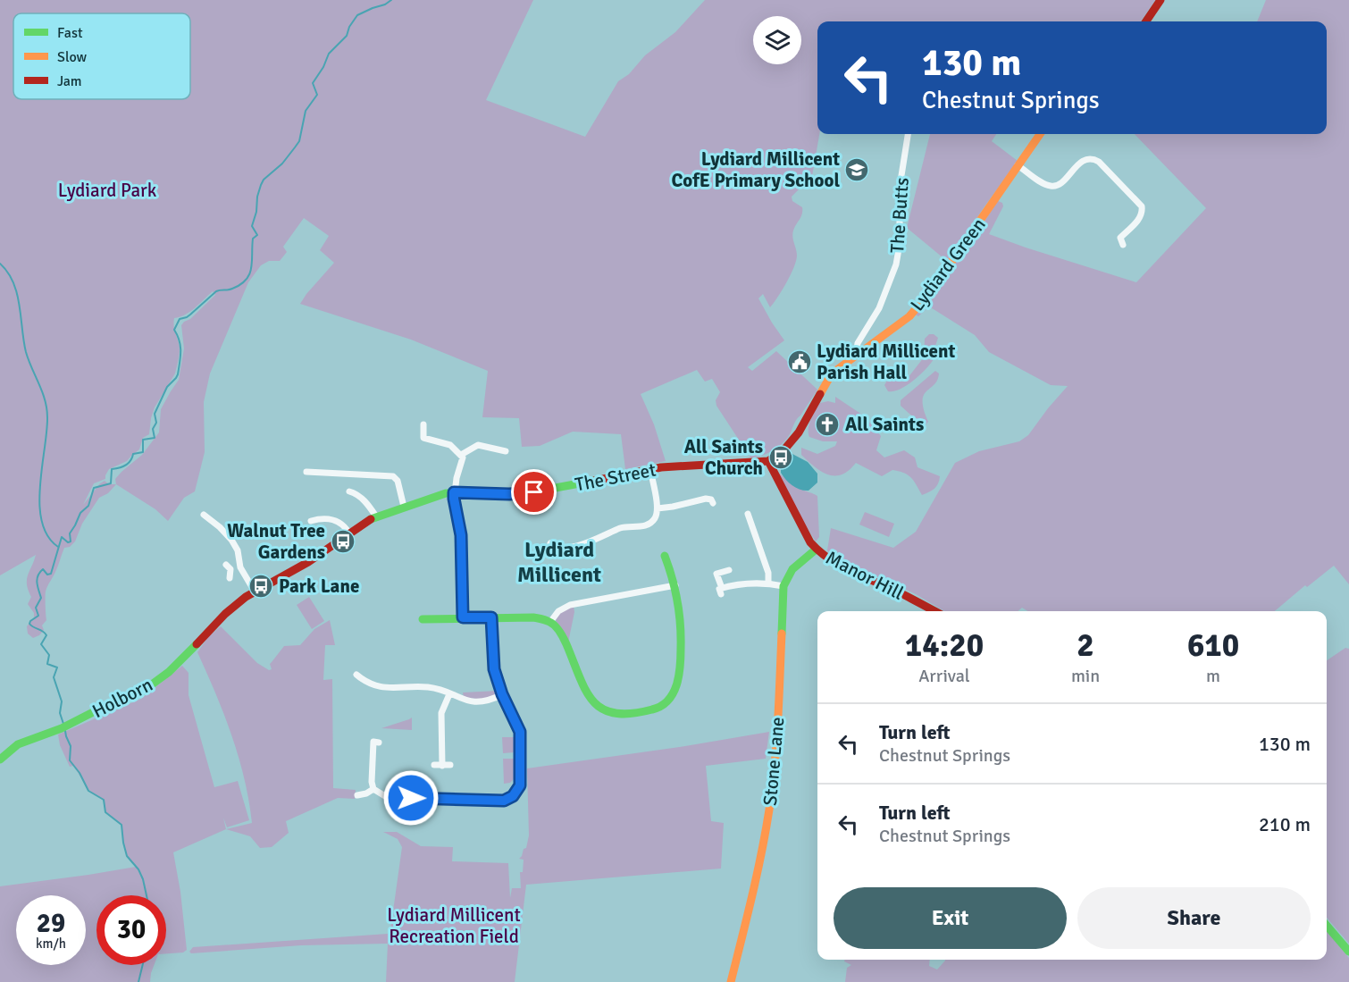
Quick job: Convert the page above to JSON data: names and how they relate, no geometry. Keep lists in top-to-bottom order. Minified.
{"streets":{"street":["The Butts","Lydiard Green","The Street","Manor Hill","Holborn","Stone Lane"]},"crossings":[["The Butts","Lydiard Green"],["Lydiard Green","The Street"],["The Street","Holborn"],["Manor Hill","Stone Lane"]],"districts":["Lydiard Millicent"],"parks":["Lydiard Park","Lydiard Millicent Recreation Field"],"places":{"school or university":["Lydiard Millicent CofE Primary School"],"public building":["Lydiard Millicent Parish Hall"],"church":["All Saints"],"bus stop":["All Saints Church","Walnut Tree Gardens","Park Lane"]},"legend":["Fast","Slow","Jam"],"page":{"turn":["130 m","Chestnut Springs"],"eta":["14:20","Arrival","2","min","610","m"],"list":[{"name":"Turn left","note":"Chestnut Springs","value":"130 m"},{"name":"Turn left","note":"Chestnut Springs","value":"210 m"}],"buttons":["Exit","Share"],"speed":"29 km/h","limit":"30"}}
